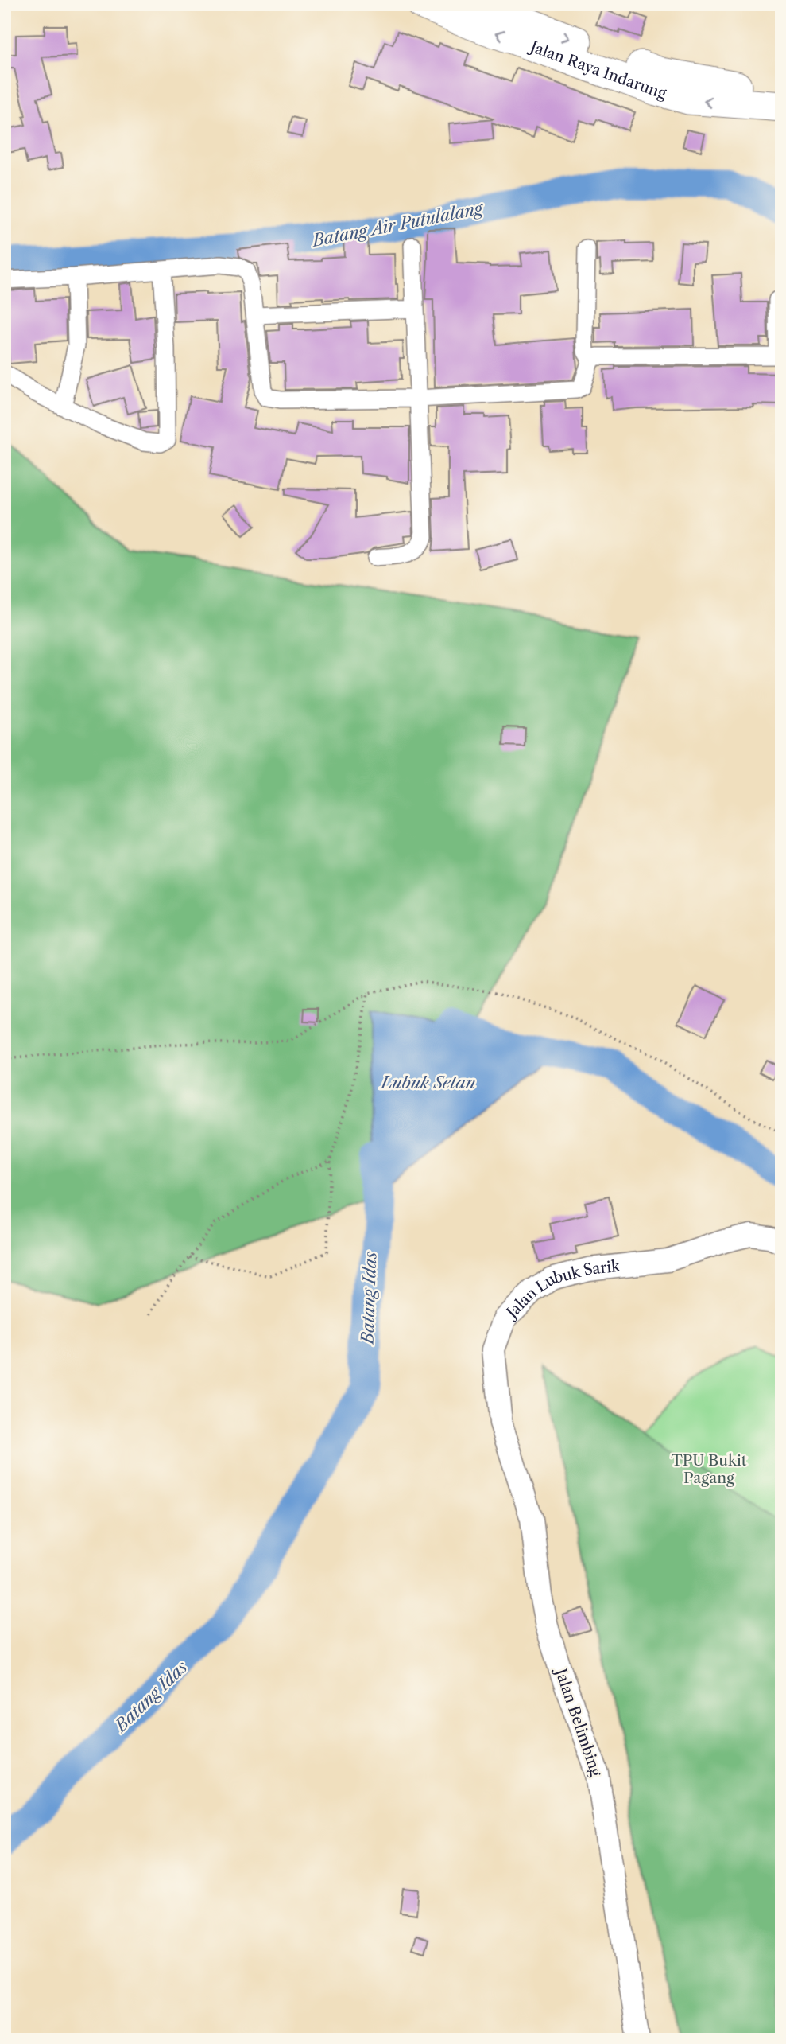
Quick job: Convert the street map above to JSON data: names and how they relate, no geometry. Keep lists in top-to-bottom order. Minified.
{"streets":{"highway":["Jalan Raya Indarung"],"street":["Jalan Lubuk Sarik","Jalan Belimbing"]},"crossings":[["Jalan Lubuk Sarik","Jalan Belimbing"]],"water":["Batang Air Putulalang","Lubuk Setan","Batang Idas"],"parks":["TPU Bukit Pagang"]}
